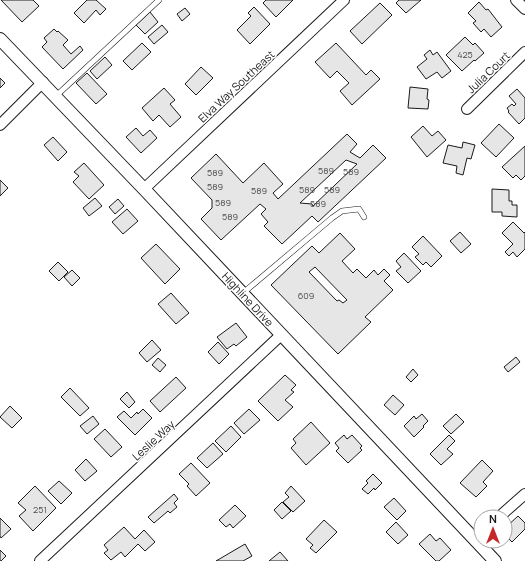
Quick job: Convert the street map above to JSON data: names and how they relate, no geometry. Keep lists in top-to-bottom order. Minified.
{"streets":{"street":["Julia Court","Elva Way Southeast","Highline Drive","Leslie Way"]},"crossings":[["Elva Way Southeast","Highline Drive"],["Highline Drive","Leslie Way"]],"house_numbers":["425","589","589","589","589","589","589","589","589","589","589","609","251"],"north":"top"}
